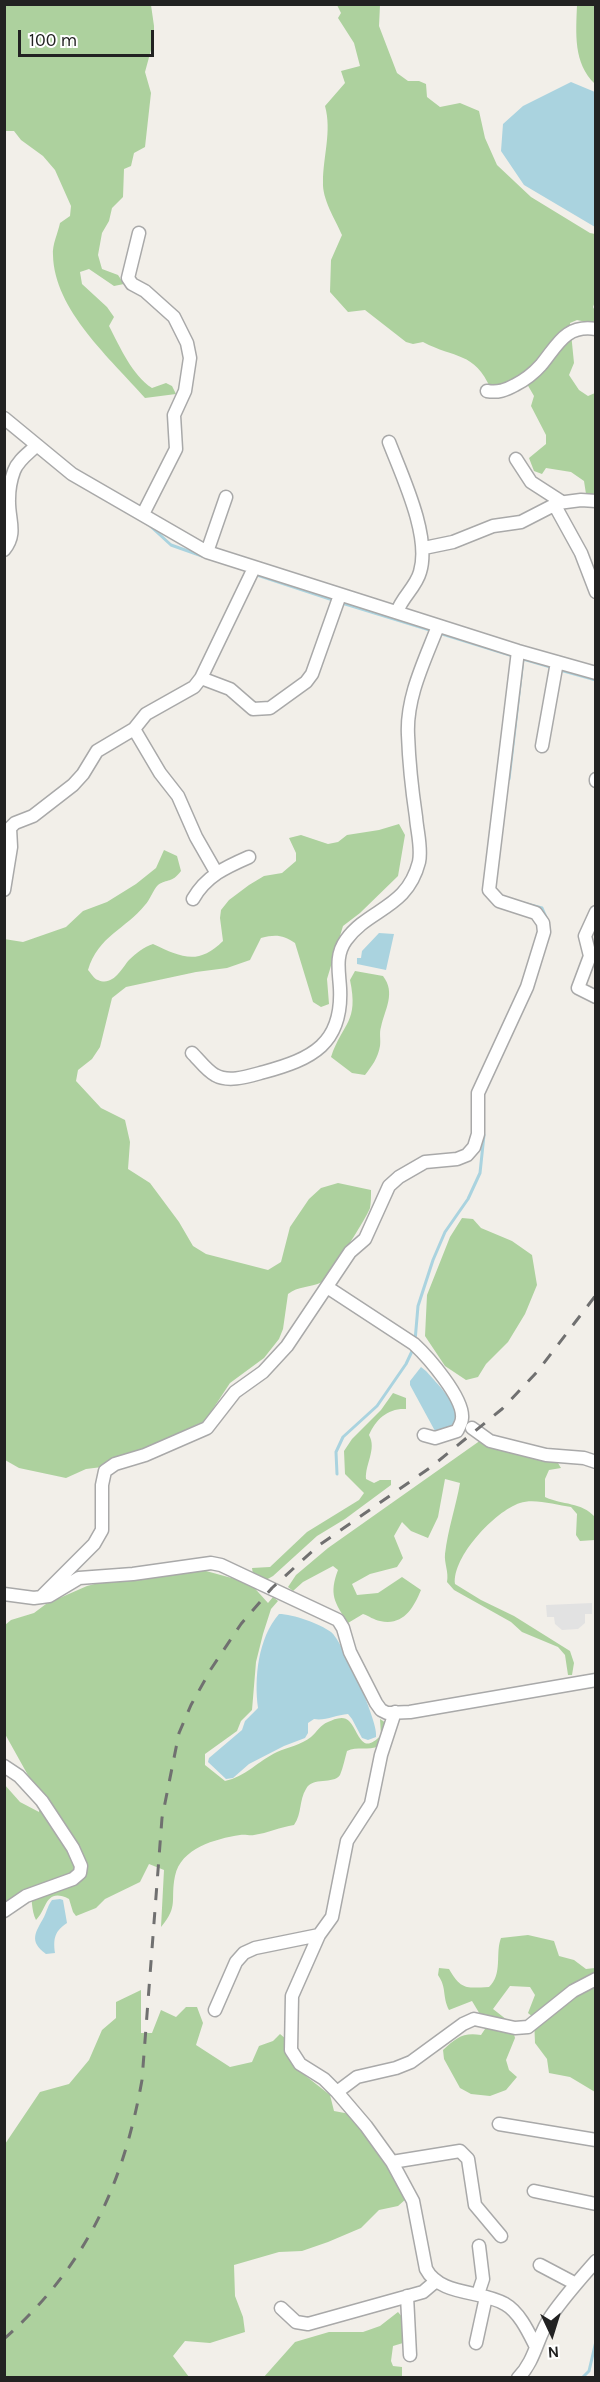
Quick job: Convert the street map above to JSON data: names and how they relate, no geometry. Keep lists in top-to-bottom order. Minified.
{"scale_bar":"100 m","north":"bottom"}
